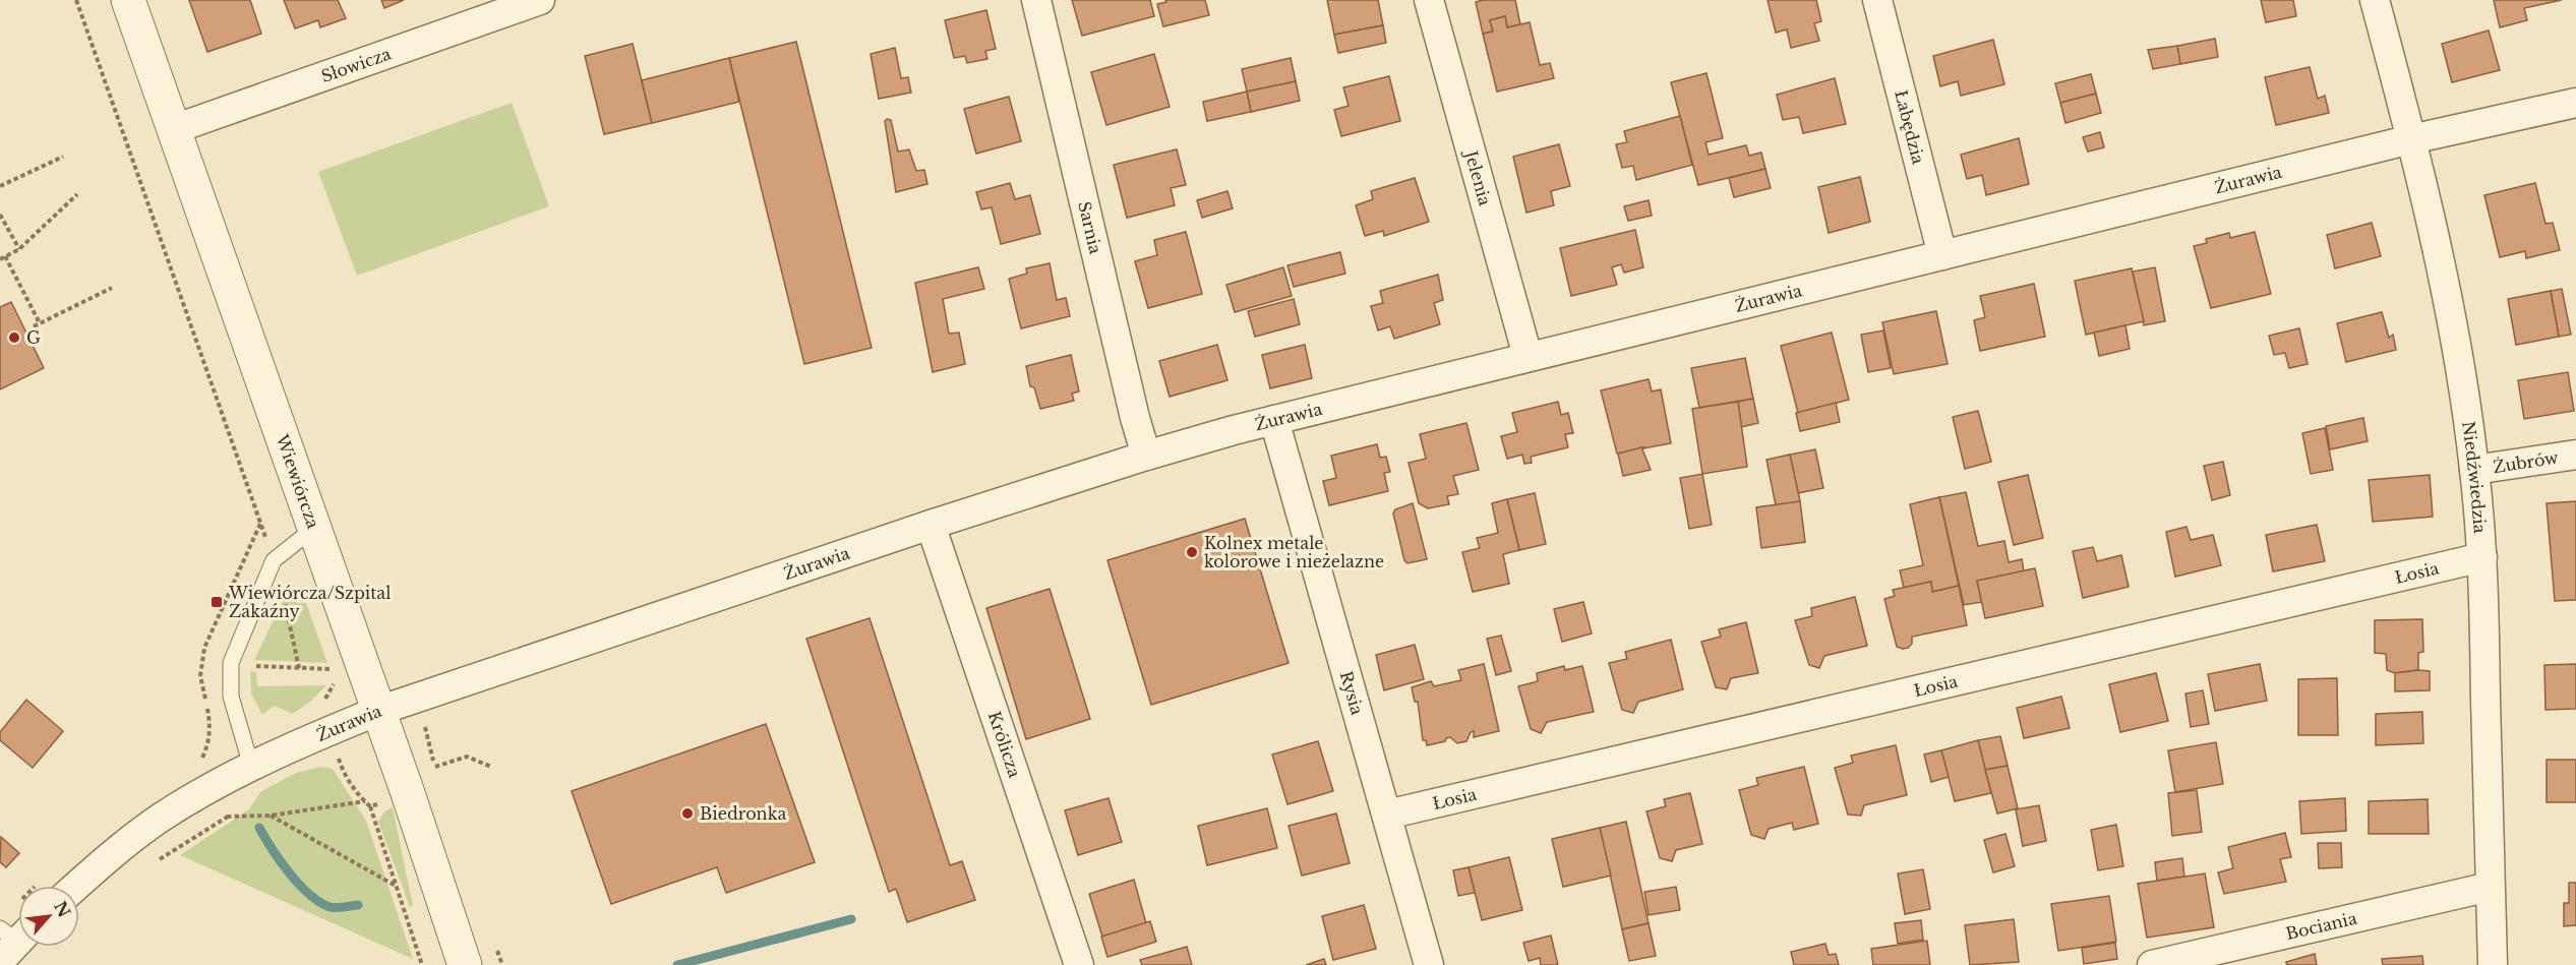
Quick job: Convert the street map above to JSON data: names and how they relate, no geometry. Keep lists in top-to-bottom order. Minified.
{"streets":{"street":["Słowicza","Łabędzia","Jelenia","Żurawia","Sarnia","Żubrów","Niedźwiedzia","Wiewiórcza","Łosia","Rysia","Królicza","Bociania"]},"crossings":[["Słowicza","Wiewiórcza"],["Łabędzia","Żurawia"],["Jelenia","Żurawia"],["Żurawia","Sarnia"],["Żurawia","Niedźwiedzia"],["Żurawia","Wiewiórcza"],["Żurawia","Rysia"],["Żurawia","Królicza"],["Żubrów","Niedźwiedzia"],["Niedźwiedzia","Łosia"],["Niedźwiedzia","Bociania"],["Łosia","Rysia"]],"places":{"other":["G","Kolnex metale kolorowe i nieżelazne","Biedronka"],"transit":["Wiewiórcza/Szpital Zakaźny"]},"north":"top right"}
